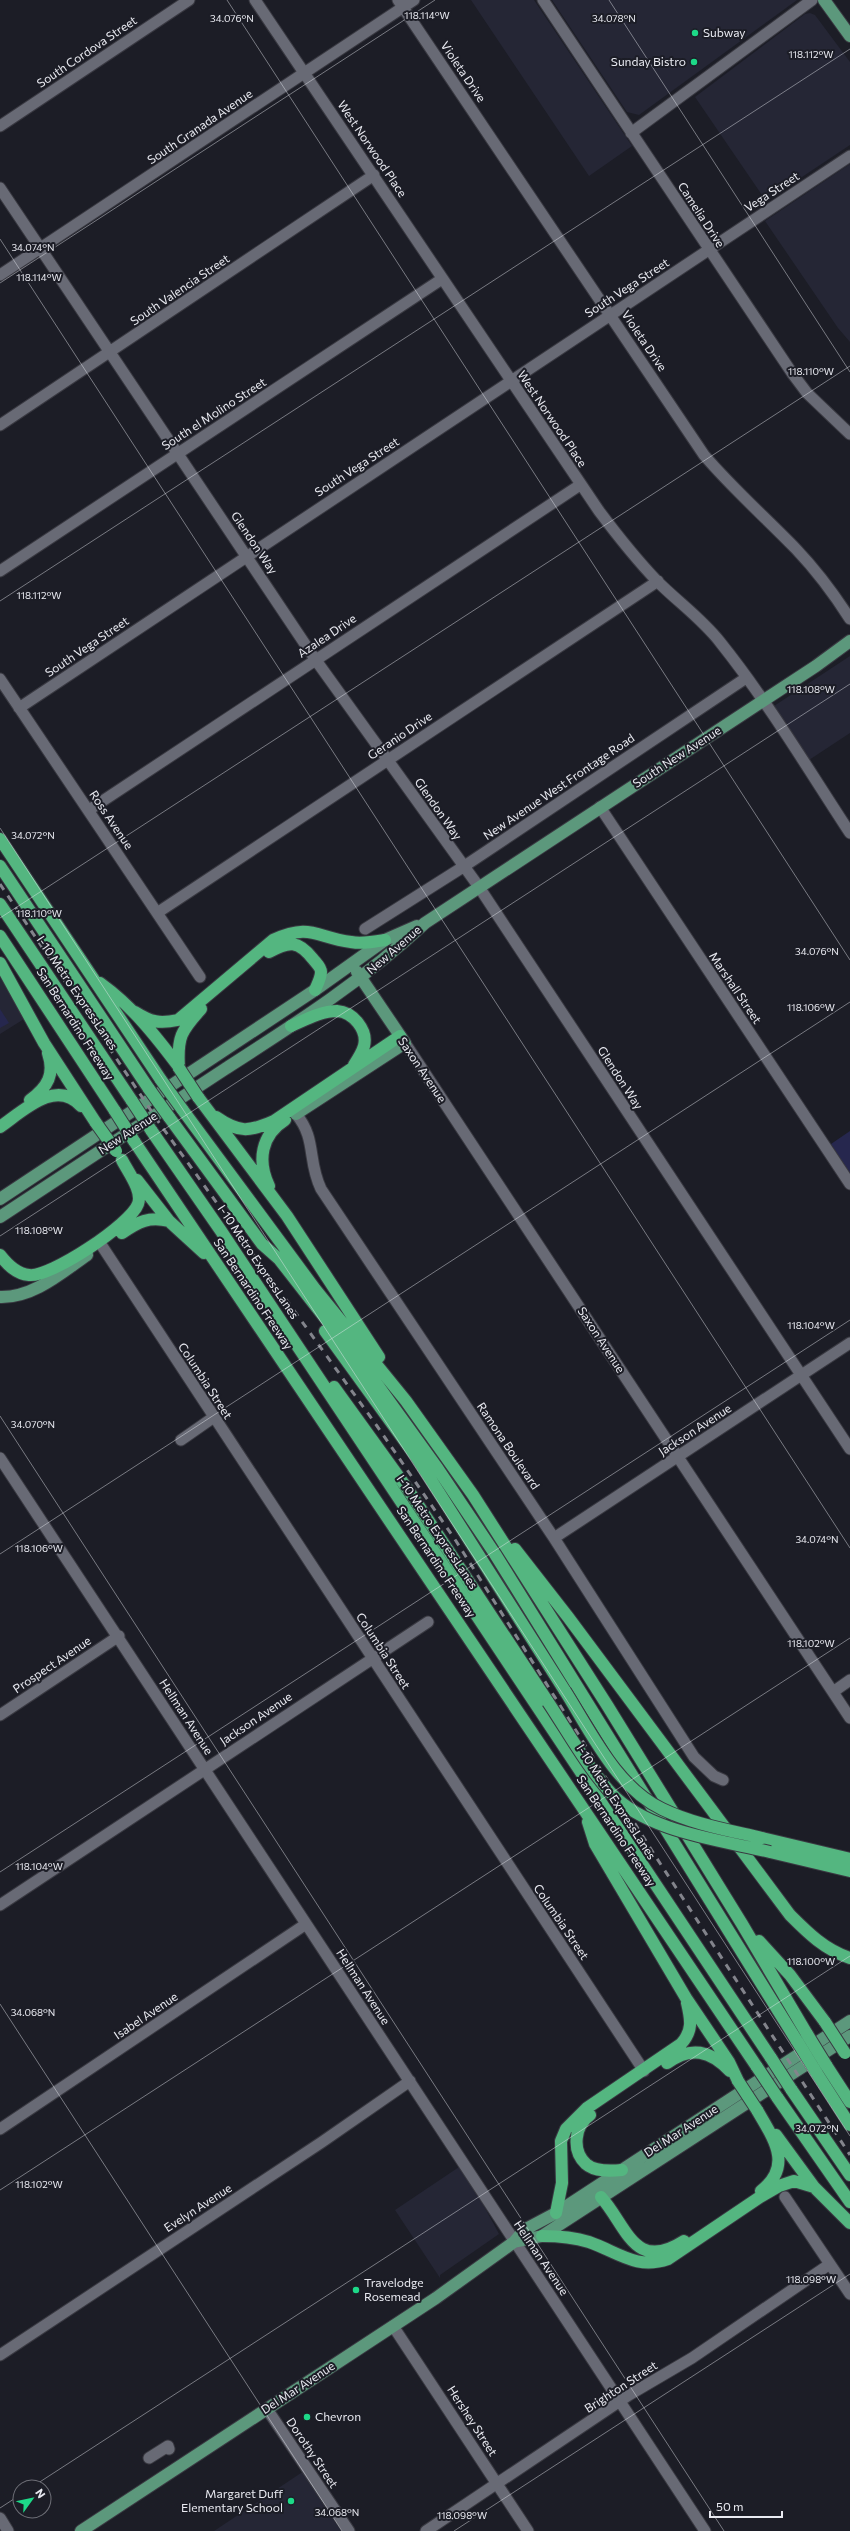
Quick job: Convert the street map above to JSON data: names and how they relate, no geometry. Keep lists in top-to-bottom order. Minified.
{"streets":{"highway":["I-10 Metro ExpressLanes","San Bernardino Freeway"],"main road":["South New Avenue","New Avenue","Saxon Avenue","Del Mar Avenue"],"street":["South Cordova Street","Violeta Drive","South Granada Avenue","West Norwood Place","Vega Street","Camelia Drive","South Vega Street","South Valencia Street","South el Molino Street","Glendon Way","Azalea Drive","Geranio Drive","New Avenue West Frontage Road","Ross Avenue","Marshall Street","Columbia Street","Jackson Avenue","Ramona Boulevard","Prospect Avenue","Hellman Avenue","Isabel Avenue","Evelyn Avenue","Brighton Street","Hershey Street","Dorothy Street"]},"crossings":[["Violeta Drive","South Granada Avenue"],["Violeta Drive","South Vega Street"],["South Granada Avenue","West Norwood Place"],["South Granada Avenue","Glendon Way"],["West Norwood Place","South Vega Street"],["West Norwood Place","South Valencia Street"],["West Norwood Place","South el Molino Street"],["West Norwood Place","Azalea Drive"],["West Norwood Place","Geranio Drive"],["West Norwood Place","South New Avenue"],["West Norwood Place","New Avenue West Frontage Road"],["Vega Street","Camelia Drive"],["Vega Street","South Vega Street"],["Camelia Drive","South Vega Street"],["South Vega Street","Glendon Way"],["South Vega Street","Ross Avenue"],["South Valencia Street","Glendon Way"],["South el Molino Street","Glendon Way"],["Glendon Way","Azalea Drive"],["Glendon Way","Geranio Drive"],["Glendon Way","South New Avenue"],["Glendon Way","New Avenue West Frontage Road"],["Glendon Way","Jackson Avenue"],["Azalea Drive","Ross Avenue"],["Geranio Drive","Ross Avenue"],["South New Avenue","Marshall Street"],["New Avenue","Saxon Avenue"],["Saxon Avenue","Jackson Avenue"],["Columbia Street","Jackson Avenue"],["Jackson Avenue","Ramona Boulevard"],["Jackson Avenue","Hellman Avenue"],["Prospect Avenue","Hellman Avenue"],["Hellman Avenue","Isabel Avenue"],["Hellman Avenue","Del Mar Avenue"],["Hellman Avenue","Evelyn Avenue"],["Hellman Avenue","Brighton Street"],["Del Mar Avenue","Hershey Street"],["Del Mar Avenue","Dorothy Street"],["Brighton Street","Hershey Street"]],"places":["Subway","Sunday Bistro","Travelodge Rosemead","Chevron","Margaret Duff Elementary School"],"scale_bar":"50 m","north":"top right","coordinates":["118.114°W","34.076°N","34.078°N","118.112°W","34.074°N","118.110°W","118.108°W","34.072°N","118.106°W","118.104°W","34.070°N","118.102°W","118.100°W","34.068°N","118.098°W"]}
